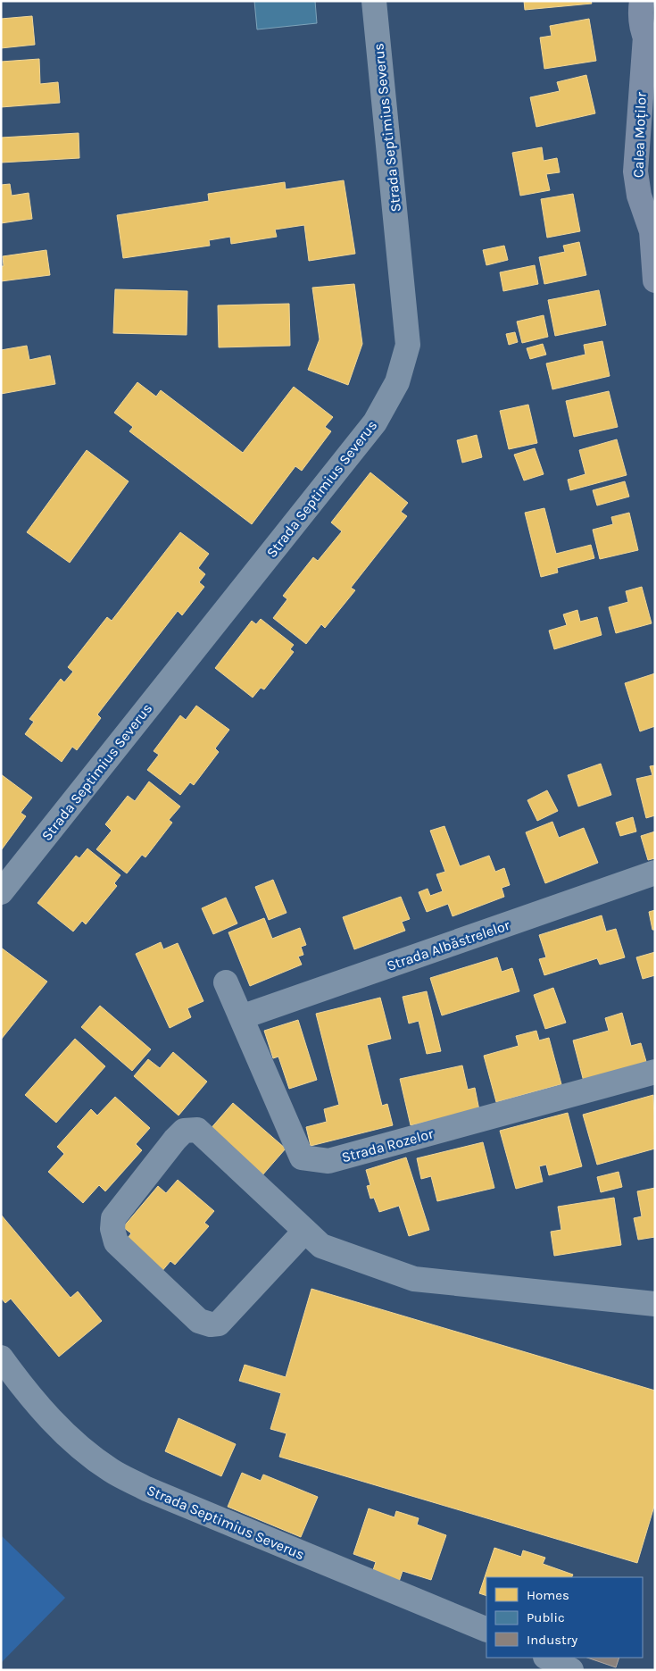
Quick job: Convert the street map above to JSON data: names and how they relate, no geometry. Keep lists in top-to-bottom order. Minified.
{"streets":{"main road":["Calea Moților"],"street":["Strada Septimius Severus","Strada Albăstrelelor","Strada Rozelor"]},"crossings":[["Strada Albăstrelelor","Strada Rozelor"]],"legend":["Homes","Public","Industry"]}
